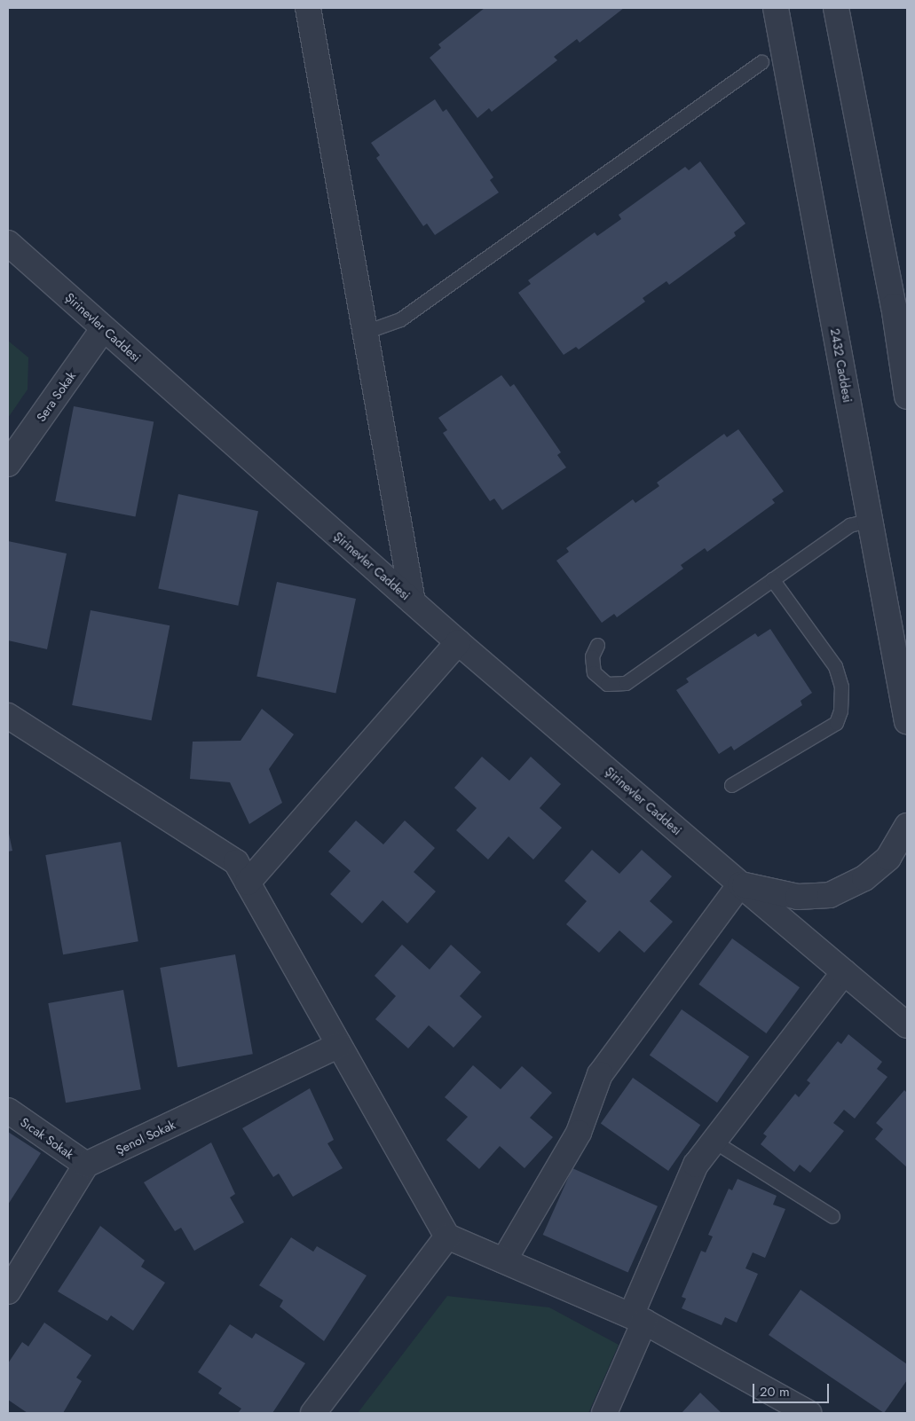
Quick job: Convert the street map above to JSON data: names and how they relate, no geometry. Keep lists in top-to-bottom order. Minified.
{"streets":{"street":["Şirinevler Caddesi","2432 Caddesi","Sera Sokak","Şenol Sokak","Sıcak Sokak"]},"crossings":[["Şirinevler Caddesi","Sera Sokak"],["Şenol Sokak","Sıcak Sokak"]],"scale_bar":"20 m"}
